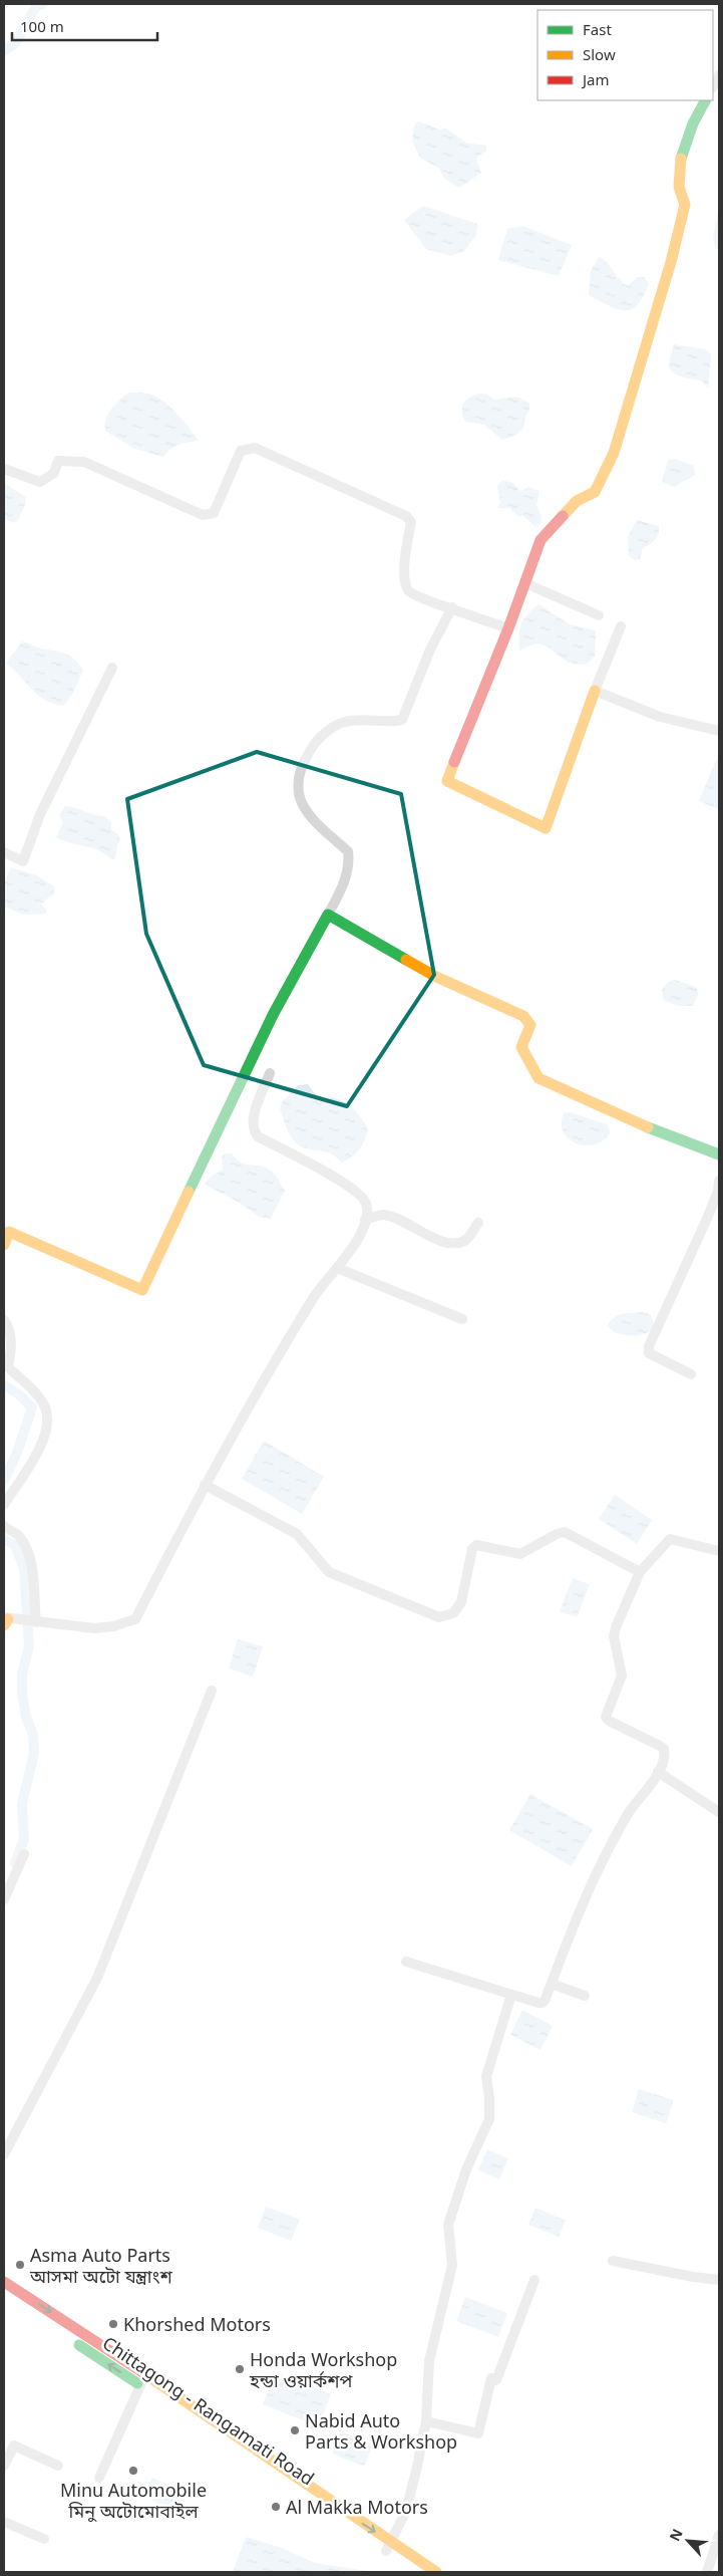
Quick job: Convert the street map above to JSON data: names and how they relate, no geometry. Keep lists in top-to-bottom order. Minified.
{"streets":{"main road":["Chittagong - Rangamati Road"]},"places":["Asma Auto Parts আসমা অটো যন্ত্রাংশ","Khorshed Motors","Honda Workshop হন্ডা ওয়ার্কশপ","Nabid Auto Parts & Workshop","Minu Automobile মিনু অটোমোবাইল","Al Makka Motors"],"legend":["Fast","Slow","Jam"],"scale_bar":"100 m","north":"top left"}
